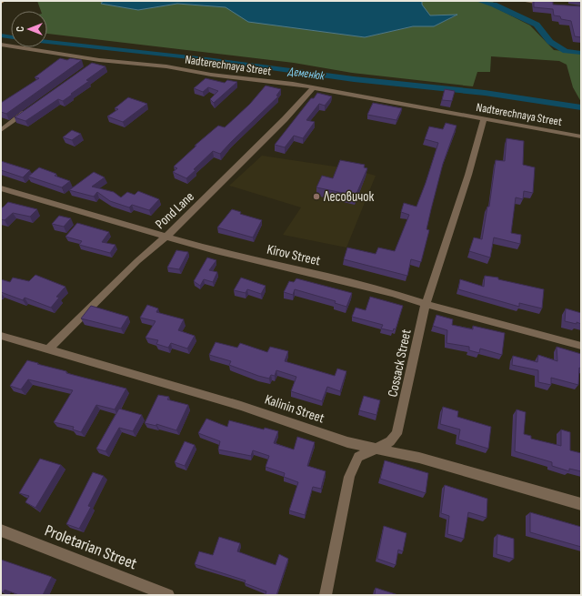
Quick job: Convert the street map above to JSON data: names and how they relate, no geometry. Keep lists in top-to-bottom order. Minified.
{"streets":{"street":["Nadterechnaya Street","Pond Lane","Kirov Street","Cossack Street","Kalinin Street","Proletarian Street"]},"crossings":[["Nadterechnaya Street","Pond Lane"],["Nadterechnaya Street","Cossack Street"],["Pond Lane","Kirov Street"],["Pond Lane","Kalinin Street"],["Kirov Street","Cossack Street"],["Cossack Street","Kalinin Street"]],"water":["Деменюк"],"places":["Лесовичок"],"north":"left"}
